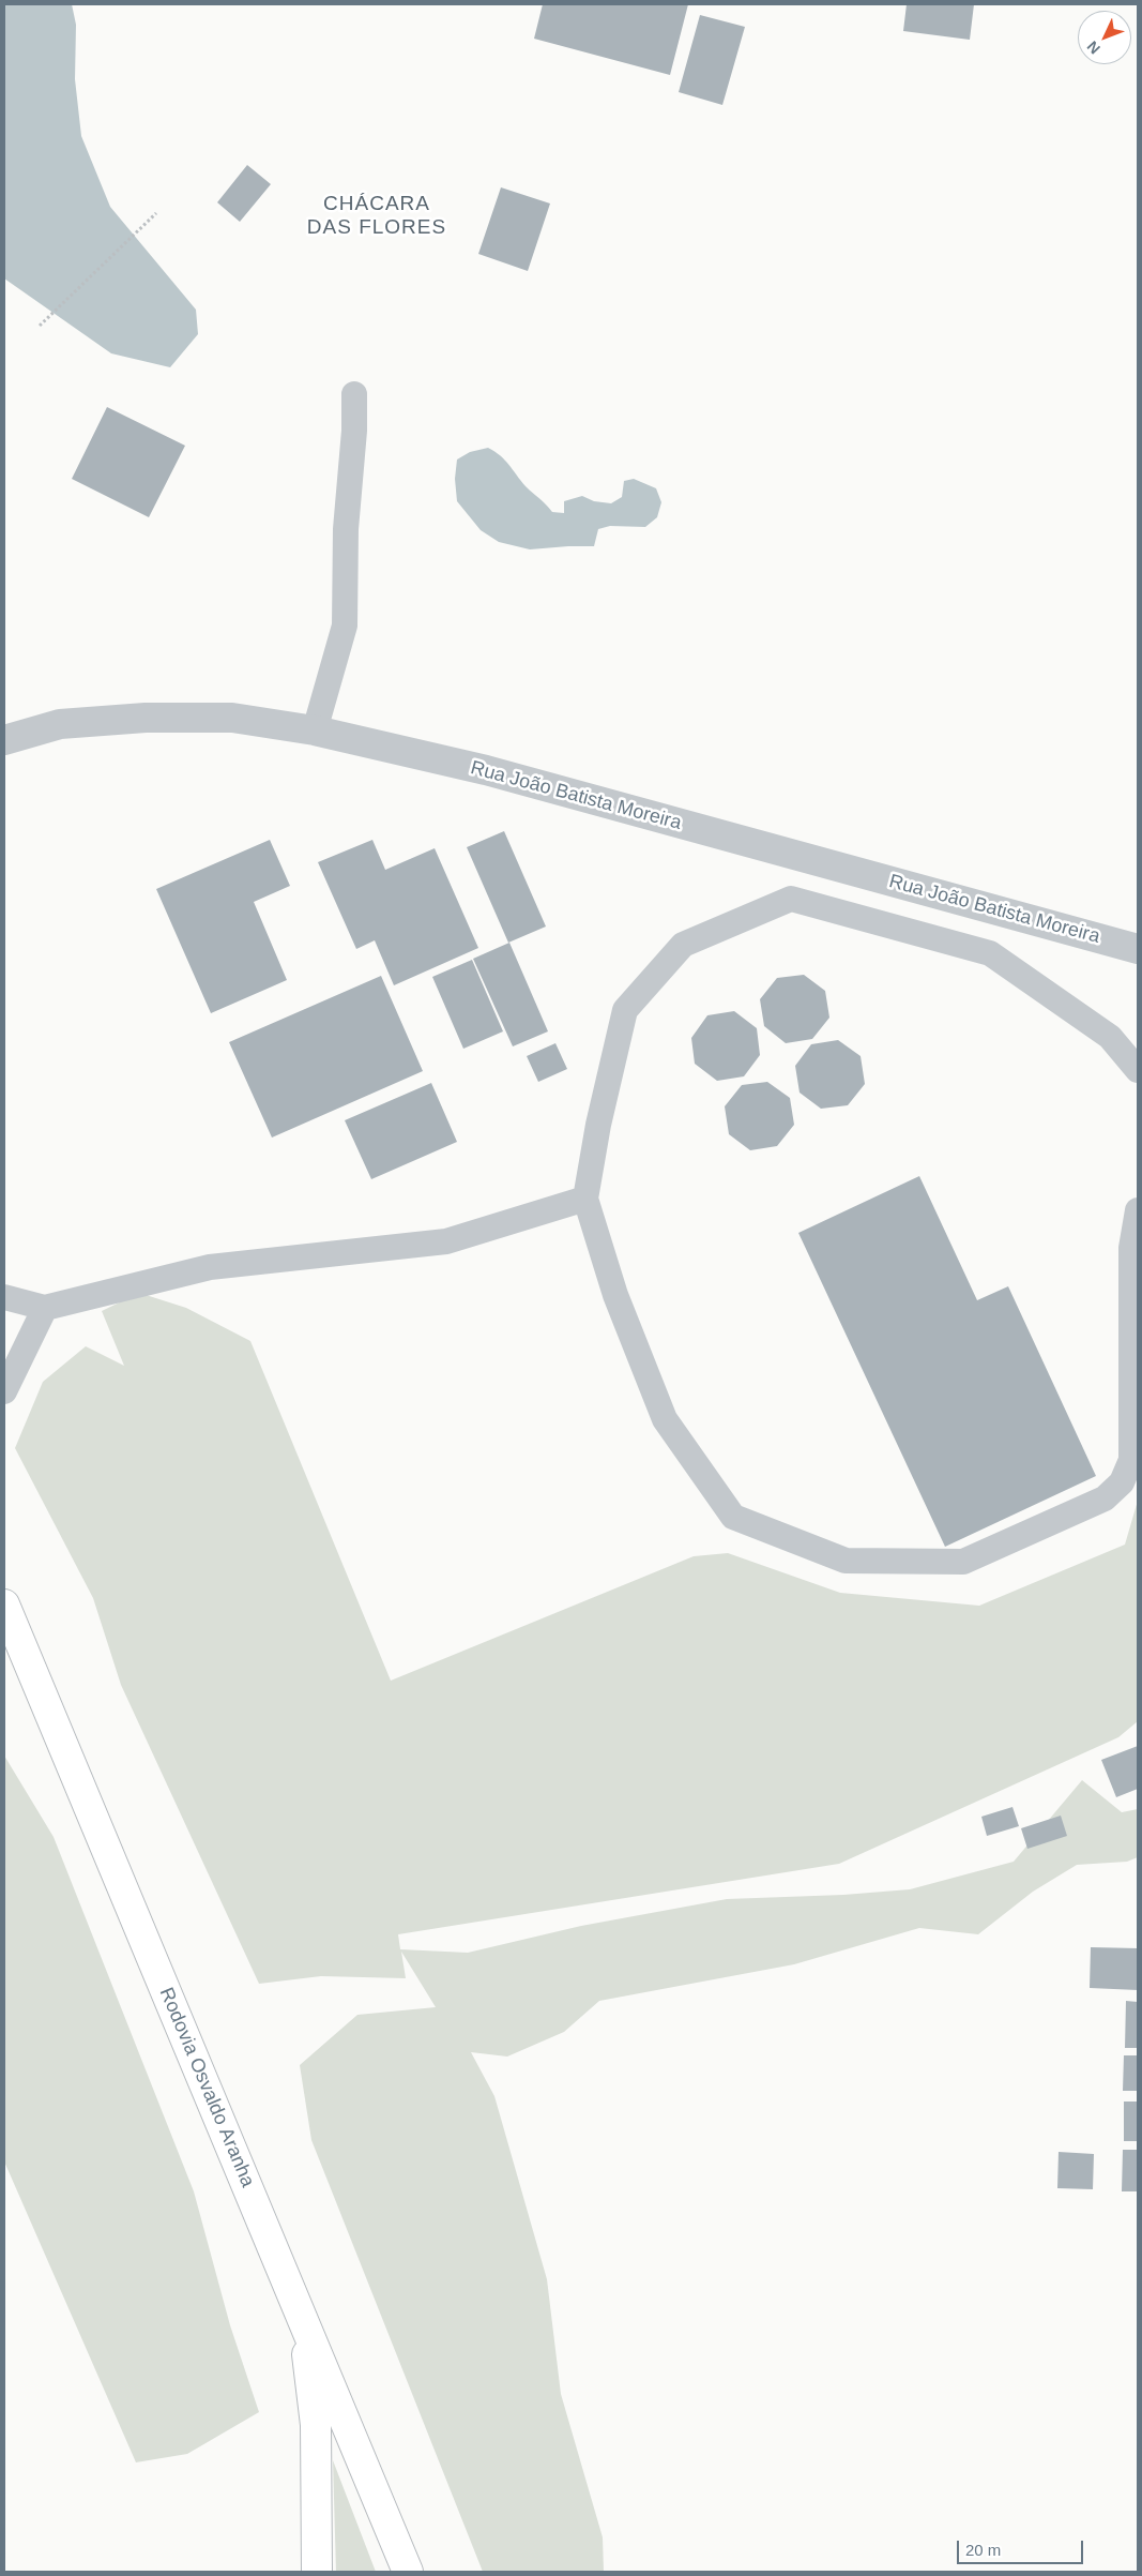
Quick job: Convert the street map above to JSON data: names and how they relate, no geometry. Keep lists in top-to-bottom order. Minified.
{"streets":{"highway":["Rodovia Osvaldo Aranha"],"street":["Rua João Batista Moreira"]},"districts":["CHÁCARA DAS FLORES"],"scale_bar":"20 m","north":"bottom left"}
